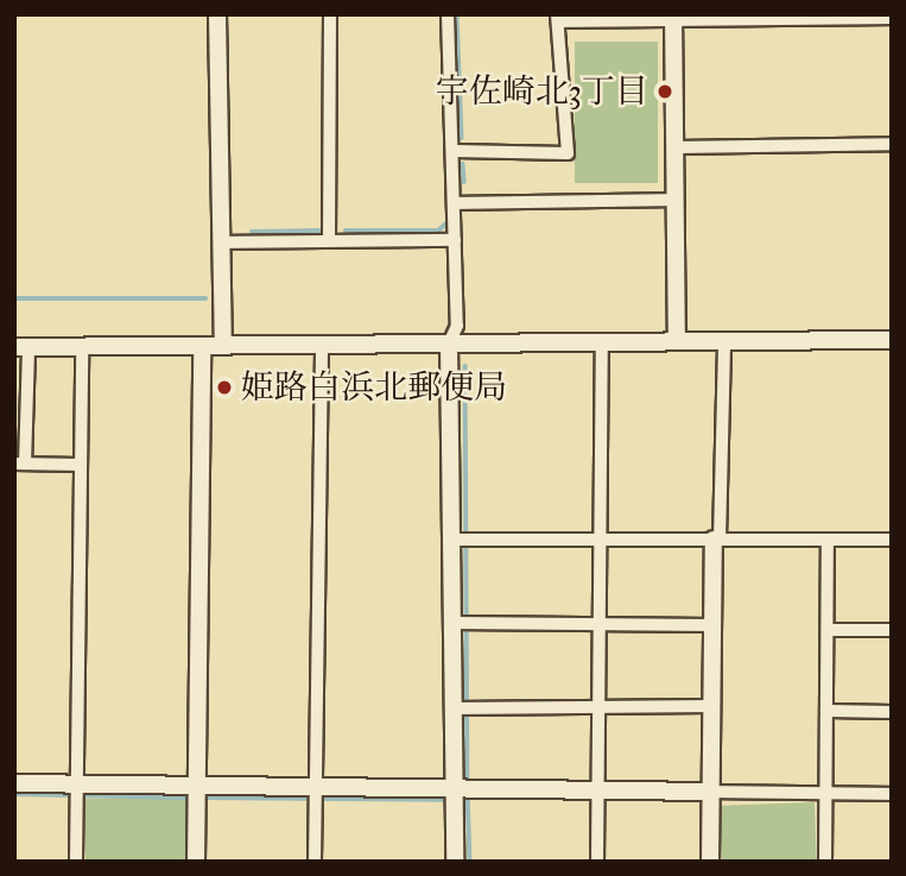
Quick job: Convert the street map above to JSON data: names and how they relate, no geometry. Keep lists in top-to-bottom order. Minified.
{"places":["宇佐崎北3丁目","姫路白浜北郵便局"]}
